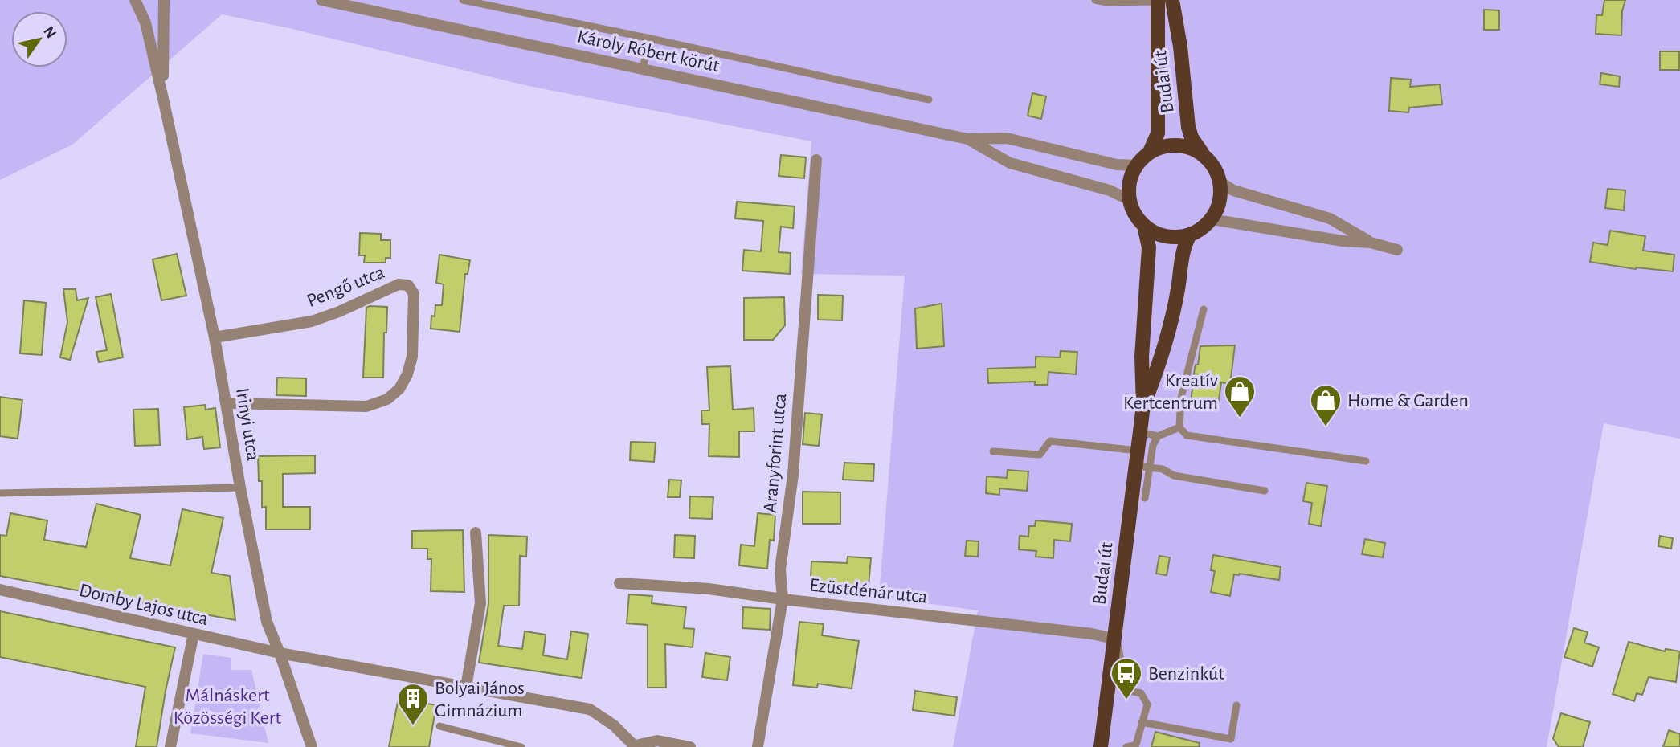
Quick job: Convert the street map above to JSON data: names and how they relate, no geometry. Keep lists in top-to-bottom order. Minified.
{"streets":{"main road":["Budai út"],"street":["Károly Róbert körút","Pengő utca","Irinyi utca","Aranyforint utca","Ezüstdénár utca","Domby Lajos utca"]},"crossings":[["Károly Róbert körút","Budai út"],["Budai út","Ezüstdénár utca"],["Pengő utca","Irinyi utca"],["Irinyi utca","Domby Lajos utca"],["Aranyforint utca","Ezüstdénár utca"]],"parks":["Málnáskert Közösségi Kert"],"places":{"shop":["Kreatív Kertcentrum","Home & Garden"],"bus stop":["Benzinkút"],"building":["Bolyai János Gimnázium"]},"north":"top right"}
